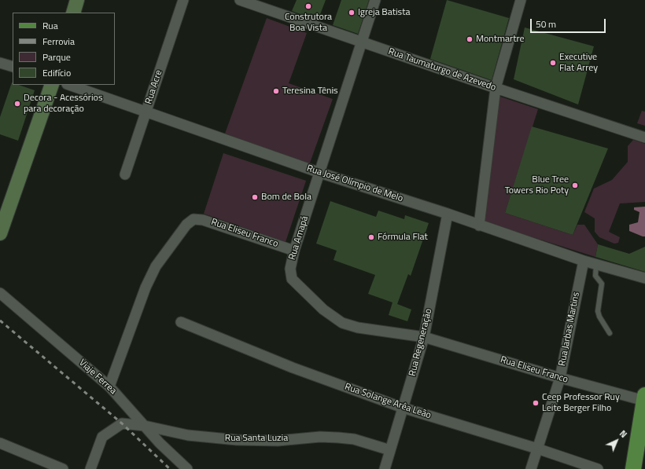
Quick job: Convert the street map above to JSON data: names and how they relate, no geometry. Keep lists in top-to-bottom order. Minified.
{"streets":{"street":["Rua Taumaturgo de Azevedo","Rua Acre","Rua José Olímpio de Melo","Rua Eliseu Franco","Rua Amapá","Rua Jarbas Martins","Rua Regeneração","Viaje Ferrea","Rua Solange Arêa Leão","Rua Santa Luzia"]},"crossings":[["Rua Taumaturgo de Azevedo","Rua Amapá"],["Rua Acre","Rua José Olímpio de Melo"],["Rua José Olímpio de Melo","Rua Amapá"],["Rua José Olímpio de Melo","Rua Jarbas Martins"],["Rua José Olímpio de Melo","Rua Regeneração"],["Rua Eliseu Franco","Rua Amapá"],["Rua Eliseu Franco","Rua Jarbas Martins"],["Rua Eliseu Franco","Rua Regeneração"],["Rua Eliseu Franco","Viaje Ferrea"],["Rua Amapá","Rua Regeneração"],["Rua Jarbas Martins","Rua Solange Arêa Leão"],["Rua Regeneração","Rua Solange Arêa Leão"],["Rua Regeneração","Rua Santa Luzia"],["Viaje Ferrea","Rua Santa Luzia"]],"places":["Construtora Boa Vista","Igreja Batista","Montmartre","Executive Flat Arrey","Teresina Tênis","Decora - Acessórios para decoração","Blue Tree Towers Rio Poty","Bom de Bola","Fórmula Flat","Ceep Professor Ruy Leite Berger Filho"],"legend":["Rua","Ferrovia","Parque","Edifício"],"scale_bar":"50 m","north":"top right"}
